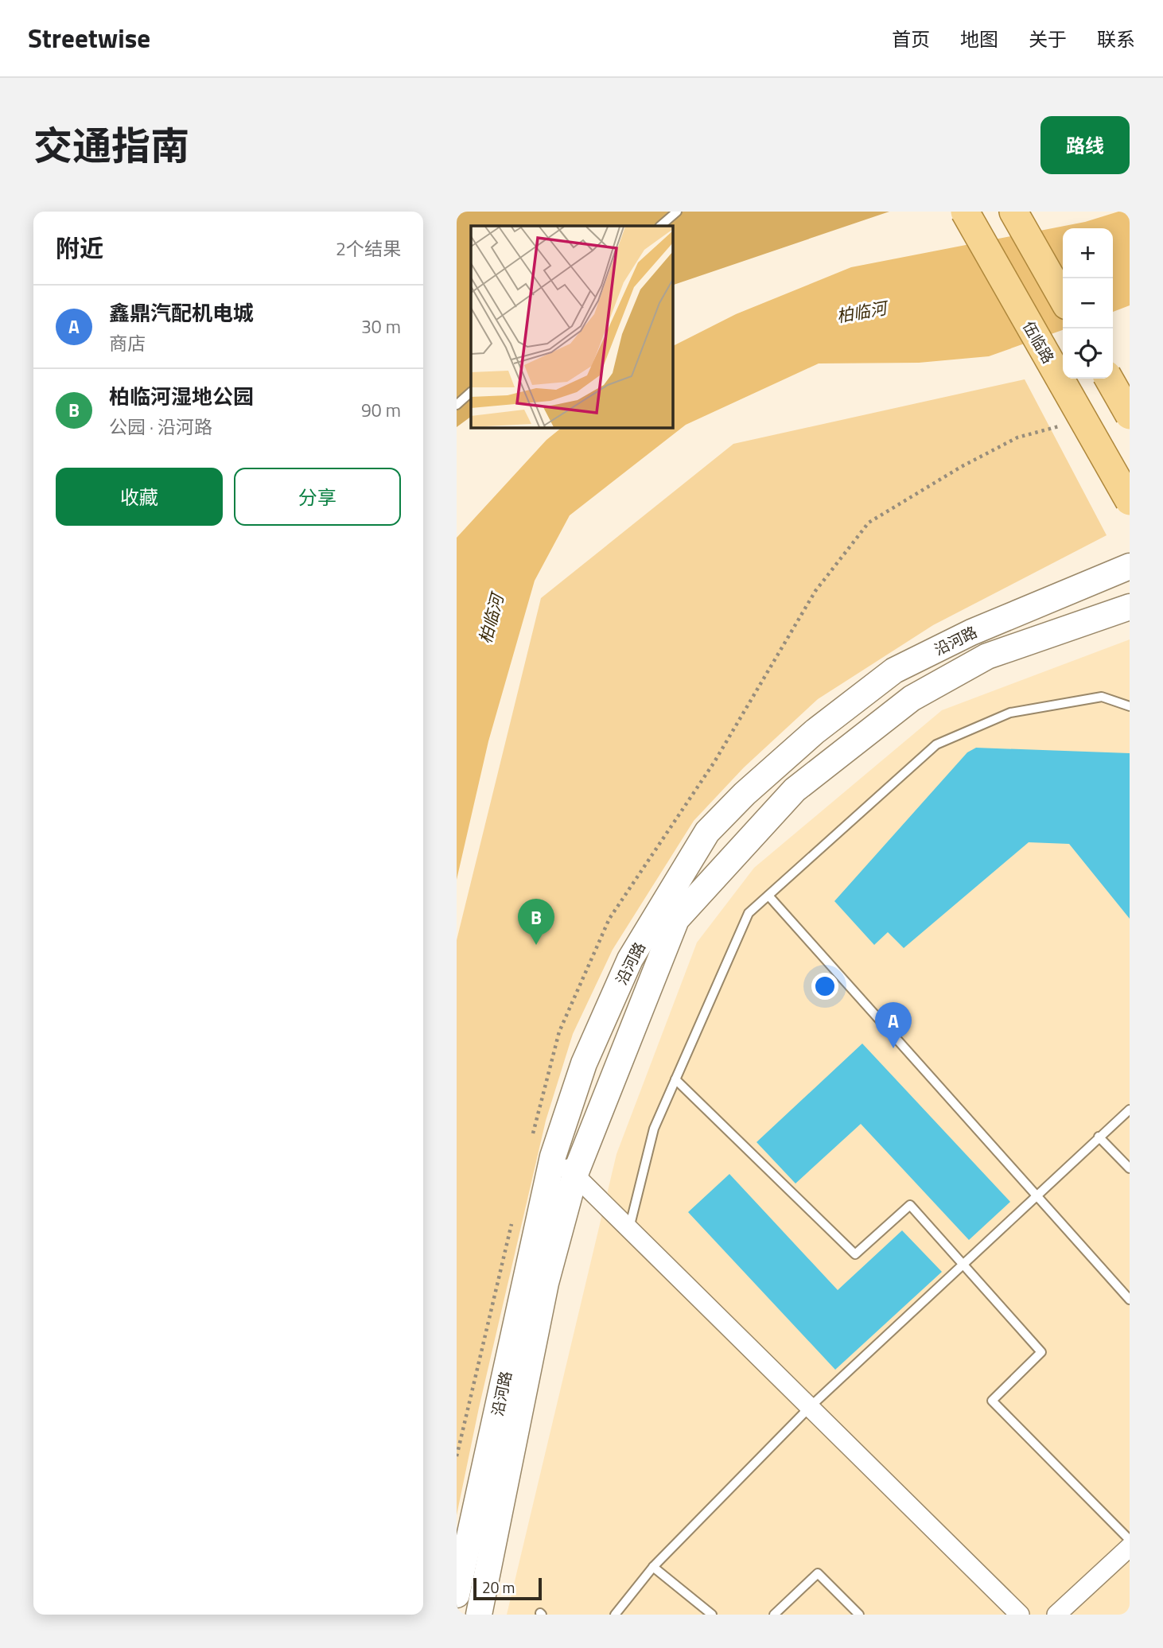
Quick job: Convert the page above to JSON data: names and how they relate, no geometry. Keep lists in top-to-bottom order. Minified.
{"streets":{"main road":["伍临路"],"street":["沿河路"]},"water":["柏临河"],"scale_bar":"20 m","page":{"header":"Streetwise","nav":["首页","地图","关于","联系"],"title":"交通指南","buttons":["路线",["收藏","分享"]],"heading":["附近","2个结果"],"map_buttons":["+","−"],"list":[{"mark":"A","name":"鑫鼎汽配机电城","note":"商店","value":"30 m"},{"mark":"B","name":"柏临河湿地公园","note":"公园 · 沿河路","value":"90 m"}],"pins":["B","A"],"scale":"20 m"}}
